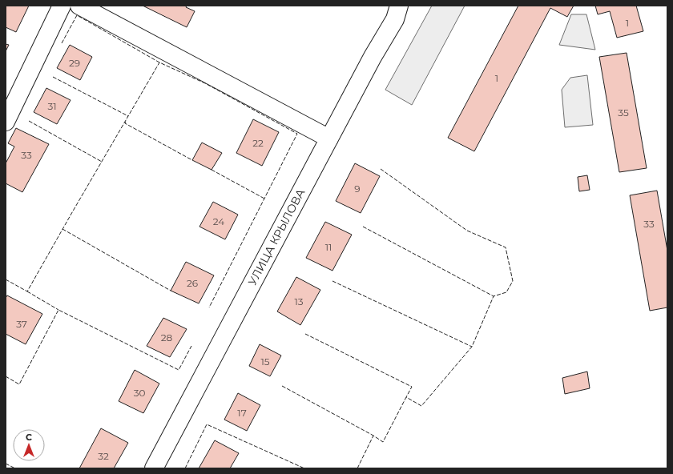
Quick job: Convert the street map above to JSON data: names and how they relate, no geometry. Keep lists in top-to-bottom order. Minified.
{"streets":{"street":["УЛИЦА КРЫЛОВА"]},"house_numbers":["1","29","1","31","35","22","33","9","24","33","11","26","13","37","28","15","30","17","32"],"north":"top"}
